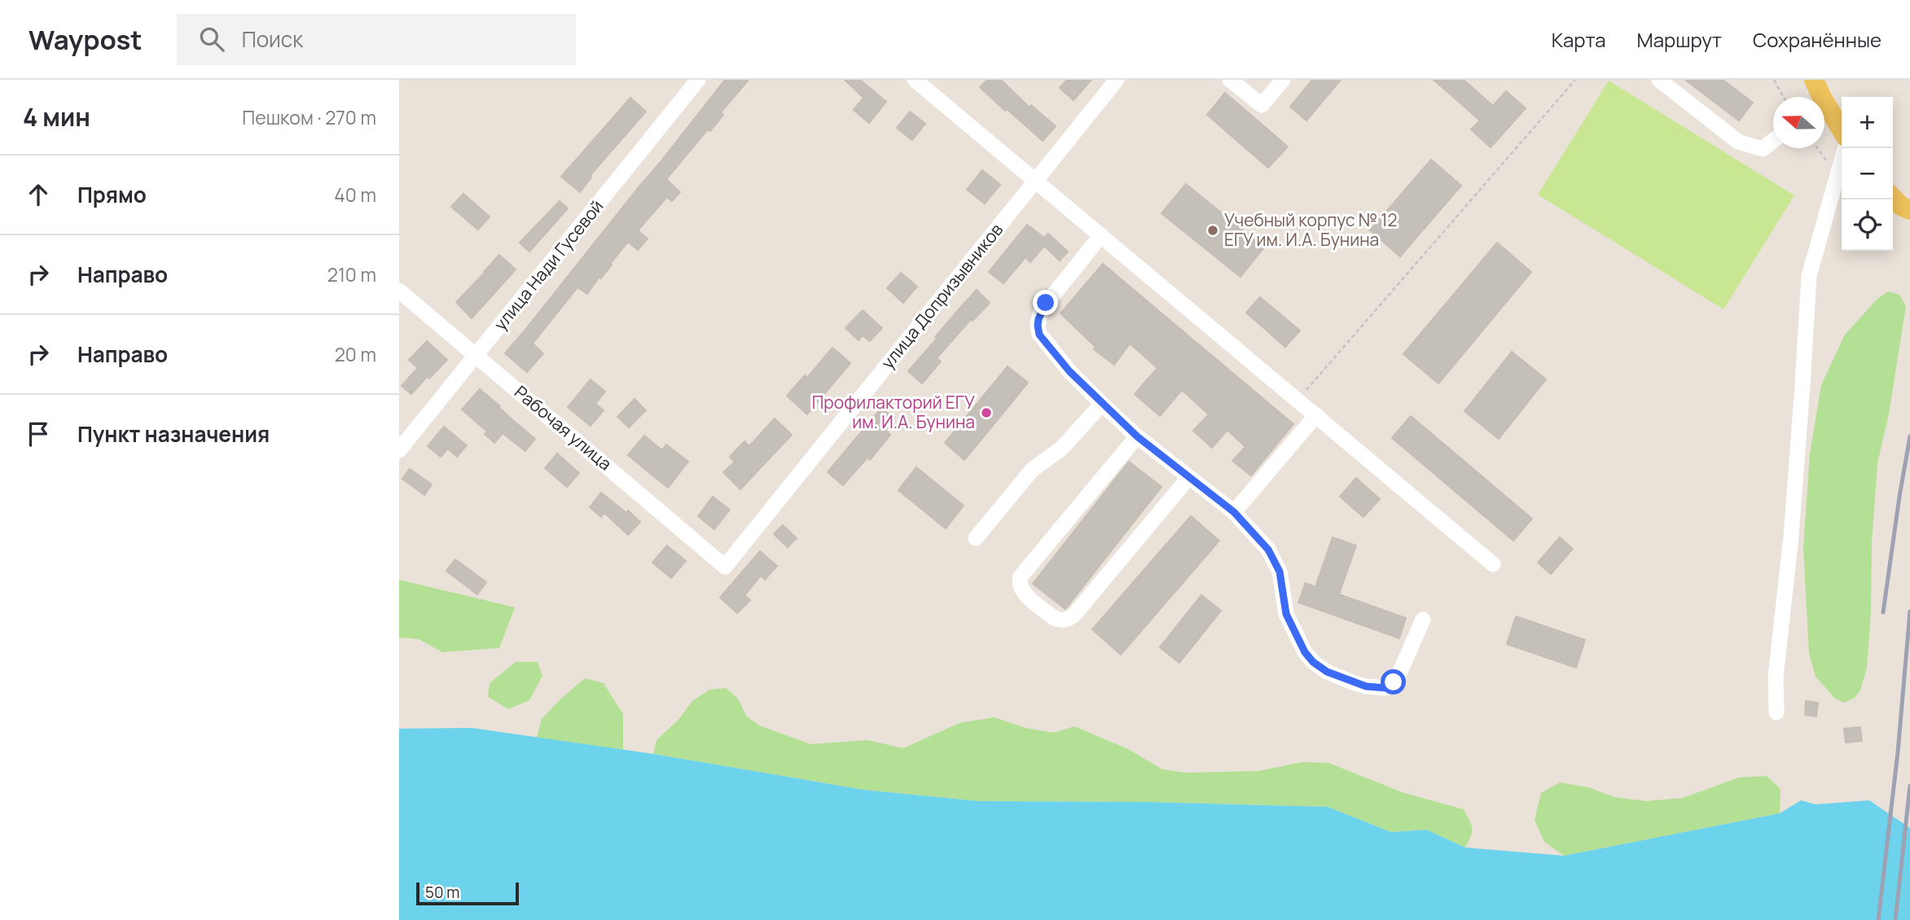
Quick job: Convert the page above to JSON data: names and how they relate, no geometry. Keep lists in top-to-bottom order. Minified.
{"streets":{"street":["улица Нади Гусевой","улица Допризывников","Рабочая улица"]},"crossings":[["улица Нади Гусевой","Рабочая улица"],["улица Допризывников","Рабочая улица"]],"places":["Учебный корпус № 12 ЕГУ им. И.А. Бунина","Профилакторий ЕГУ им. И.А. Бунина"],"scale_bar":"50 m","north":"left","page":{"header":"Waypost","search":"Поиск","nav":["Карта","Маршрут","Сохранённые"],"heading":["4 мин","Пешком · 270 m"],"map_buttons":["+","−"],"list":[["Прямо","40 m"],["Направо","210 m"],["Направо","20 m"],"Пункт назначения"],"scale":"50 m"}}
